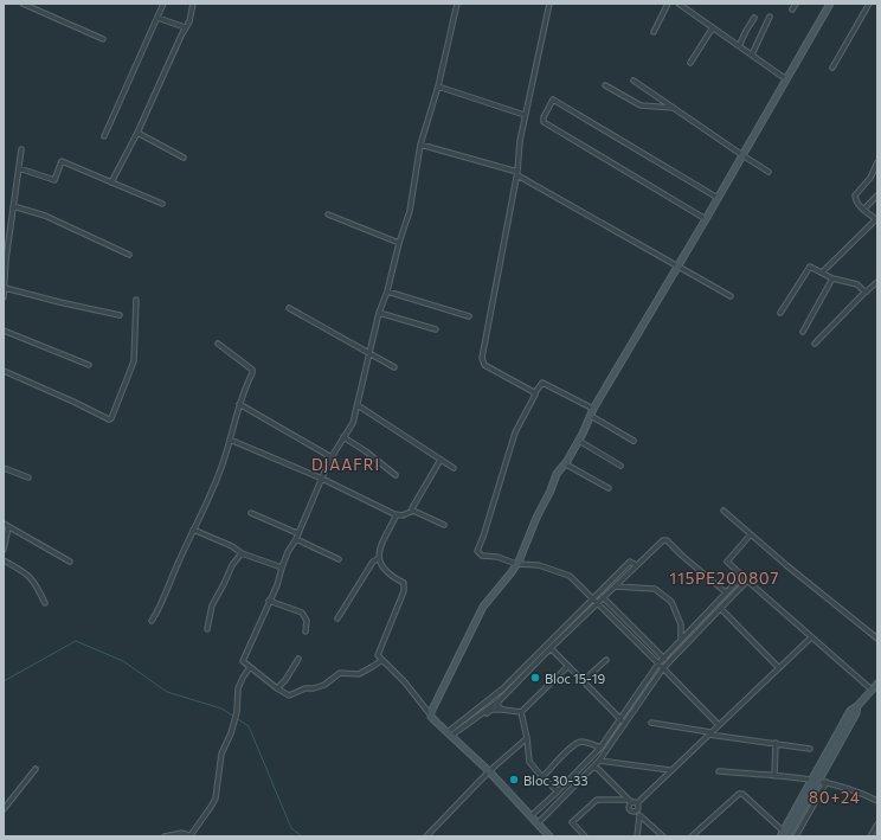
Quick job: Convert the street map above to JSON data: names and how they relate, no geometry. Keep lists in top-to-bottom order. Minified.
{"districts":["DJAAFRI","115PE200807","80+24"],"places":["Bloc 15-19","Bloc 30-33"]}
